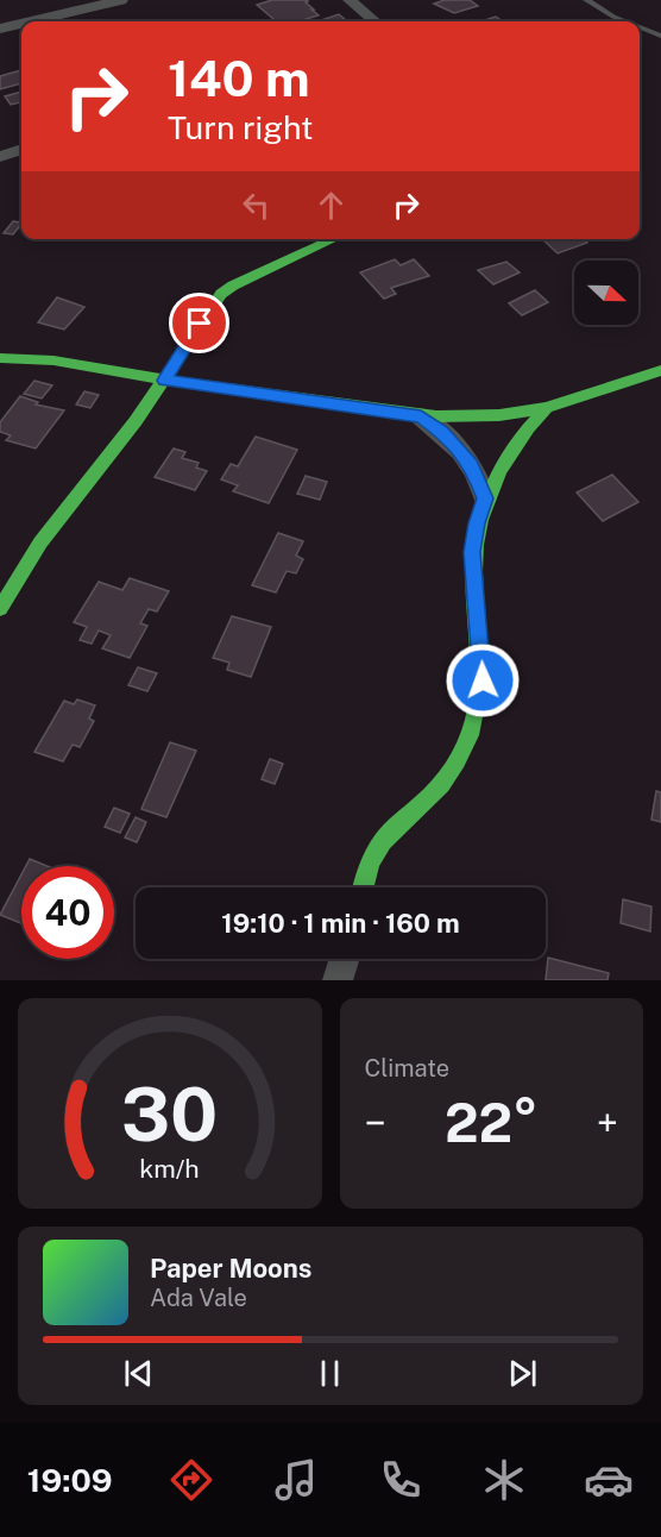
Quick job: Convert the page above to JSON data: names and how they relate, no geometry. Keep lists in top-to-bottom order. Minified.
{"north":"right","page":{"turn":["140 m","Turn right"],"limit":"40","trip":"19:10 · 1 min · 160 m","tile":"Climate","heat":["−","22°","+"],"song":["Paper Moons","Ada Vale"],"tabs":"19:09","gauge":["30","km/h"]}}
